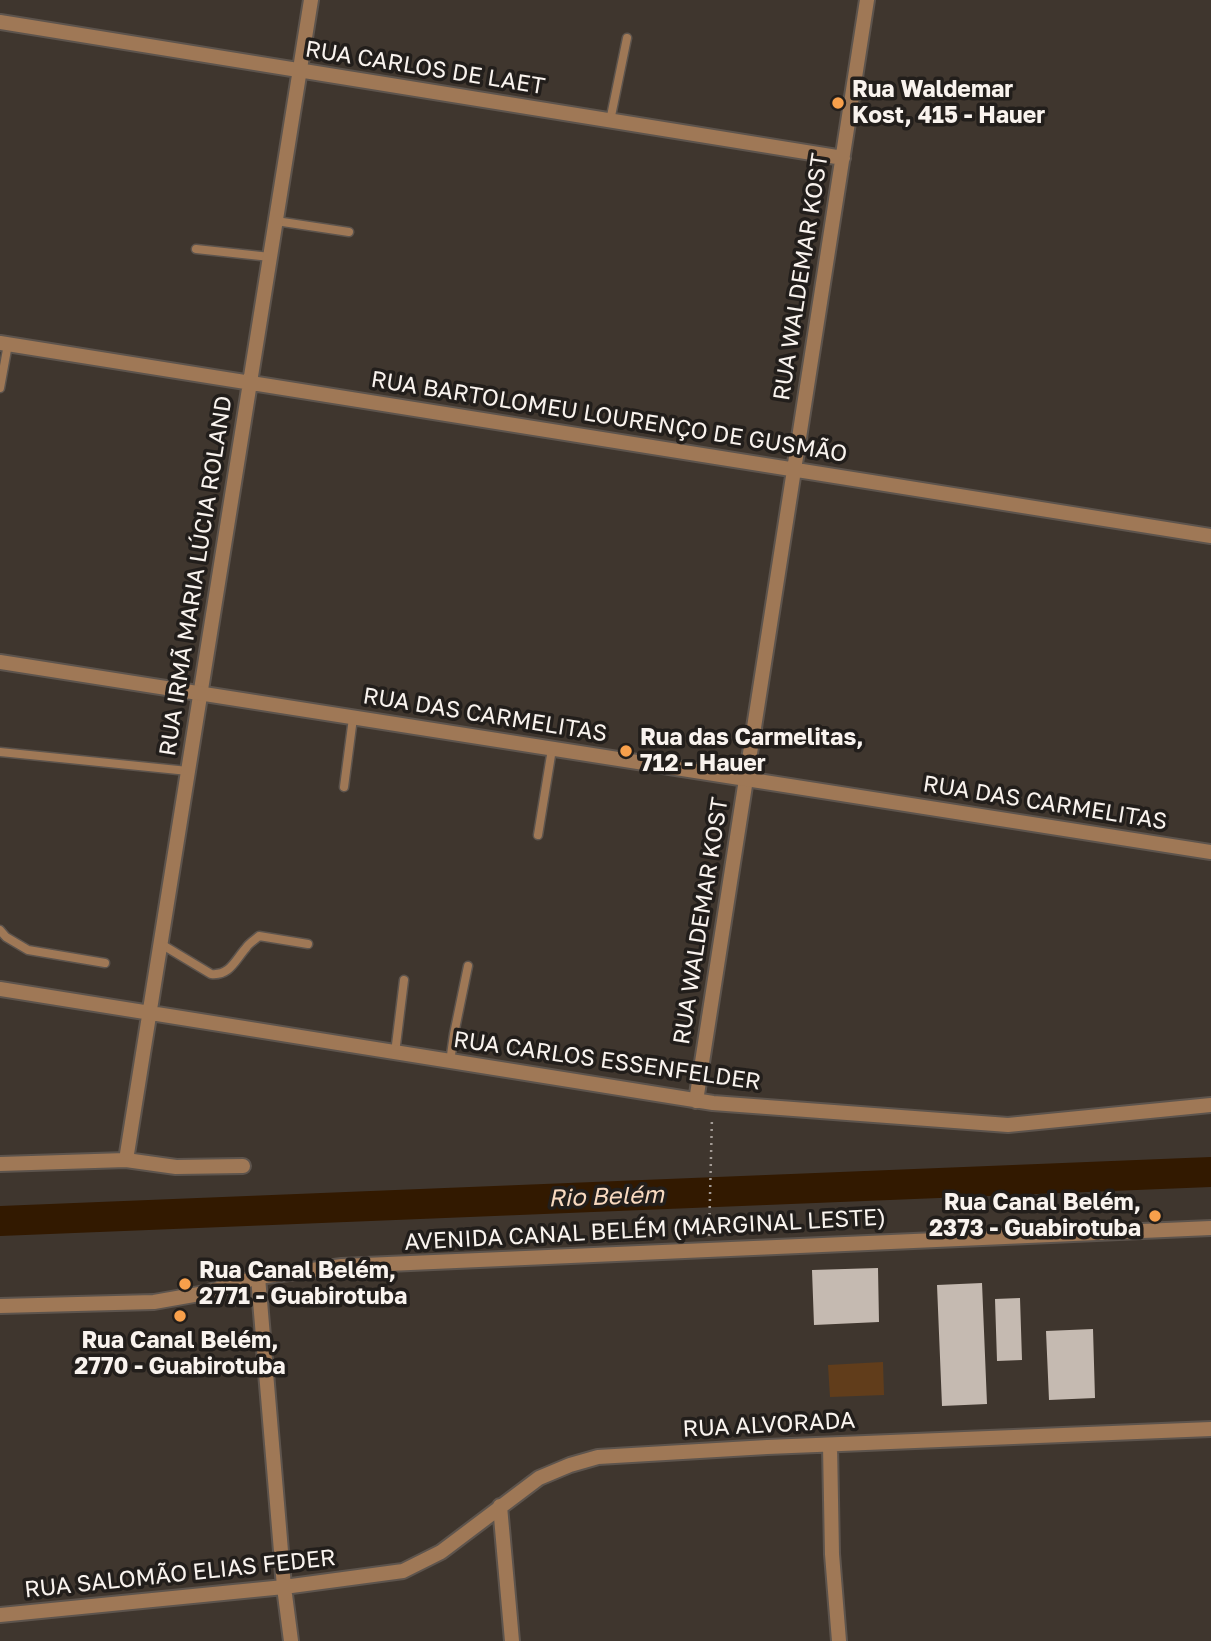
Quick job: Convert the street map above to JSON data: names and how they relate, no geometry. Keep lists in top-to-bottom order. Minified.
{"streets":{"street":["RUA CARLOS DE LAET","RUA WALDEMAR KOST","RUA BARTOLOMEU LOURENÇO DE GUSMÃO","RUA IRMÃ MARIA LÚCIA ROLAND","RUA DAS CARMELITAS","RUA CARLOS ESSENFELDER","AVENIDA CANAL BELÉM (MARGINAL LESTE)","RUA ALVORADA","RUA SALOMÃO ELIAS FEDER"]},"crossings":[["RUA CARLOS DE LAET","RUA WALDEMAR KOST"],["RUA CARLOS DE LAET","RUA IRMÃ MARIA LÚCIA ROLAND"],["RUA WALDEMAR KOST","RUA BARTOLOMEU LOURENÇO DE GUSMÃO"],["RUA WALDEMAR KOST","RUA DAS CARMELITAS"],["RUA WALDEMAR KOST","RUA CARLOS ESSENFELDER"],["RUA BARTOLOMEU LOURENÇO DE GUSMÃO","RUA IRMÃ MARIA LÚCIA ROLAND"],["RUA IRMÃ MARIA LÚCIA ROLAND","RUA DAS CARMELITAS"],["RUA IRMÃ MARIA LÚCIA ROLAND","RUA CARLOS ESSENFELDER"],["RUA ALVORADA","RUA SALOMÃO ELIAS FEDER"]],"water":["Rio Belém"],"places":["Rua Waldemar Kost, 415 - Hauer","Rua das Carmelitas, 712 - Hauer","Rua Canal Belém, 2373 - Guabirotuba","Rua Canal Belém, 2771 - Guabirotuba","Rua Canal Belém, 2770 - Guabirotuba"]}
